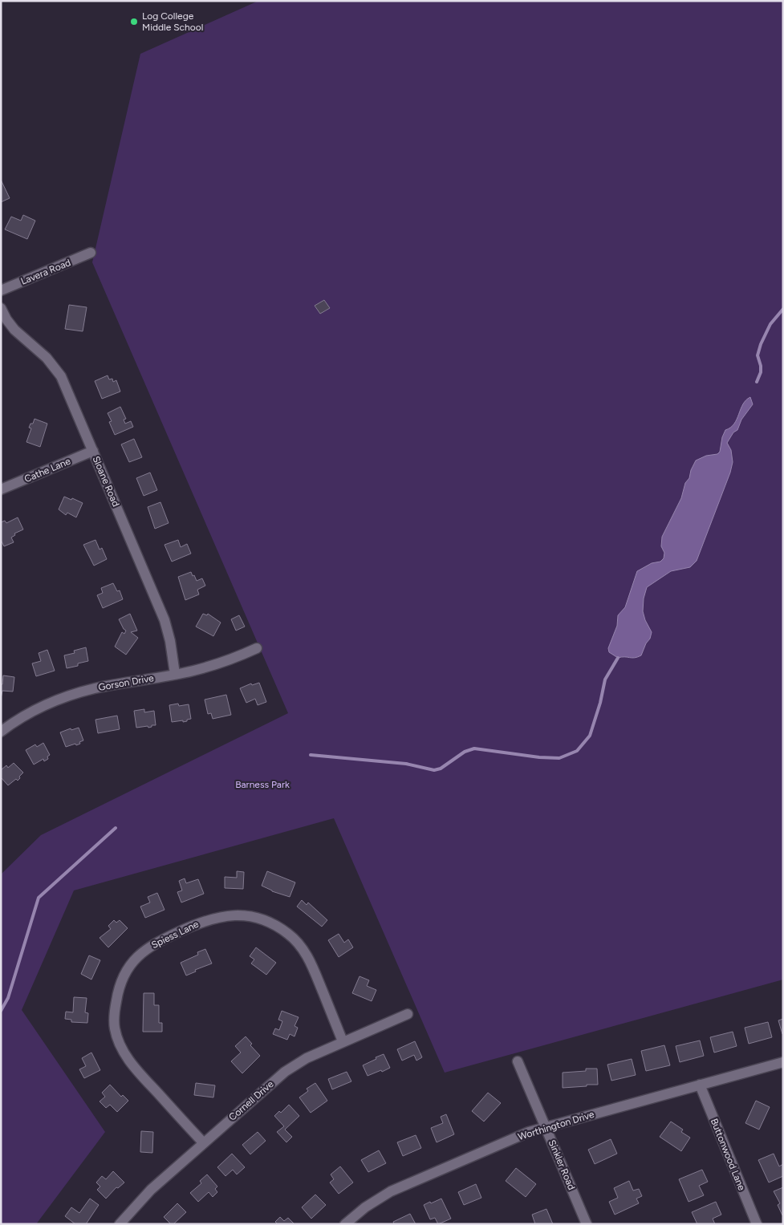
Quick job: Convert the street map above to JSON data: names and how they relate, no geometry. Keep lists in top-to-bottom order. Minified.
{"streets":{"street":["Lavera Road","Cathe Lane","Sloane Road","Gorson Drive","Spiess Lane","Cornell Drive","Worthington Drive","Buttonwood Lane","Sinkler Road"]},"crossings":[["Cathe Lane","Sloane Road"],["Sloane Road","Gorson Drive"],["Spiess Lane","Cornell Drive"],["Worthington Drive","Buttonwood Lane"],["Worthington Drive","Sinkler Road"]],"parks":["Barness Park"],"places":["Log College Middle School"]}
